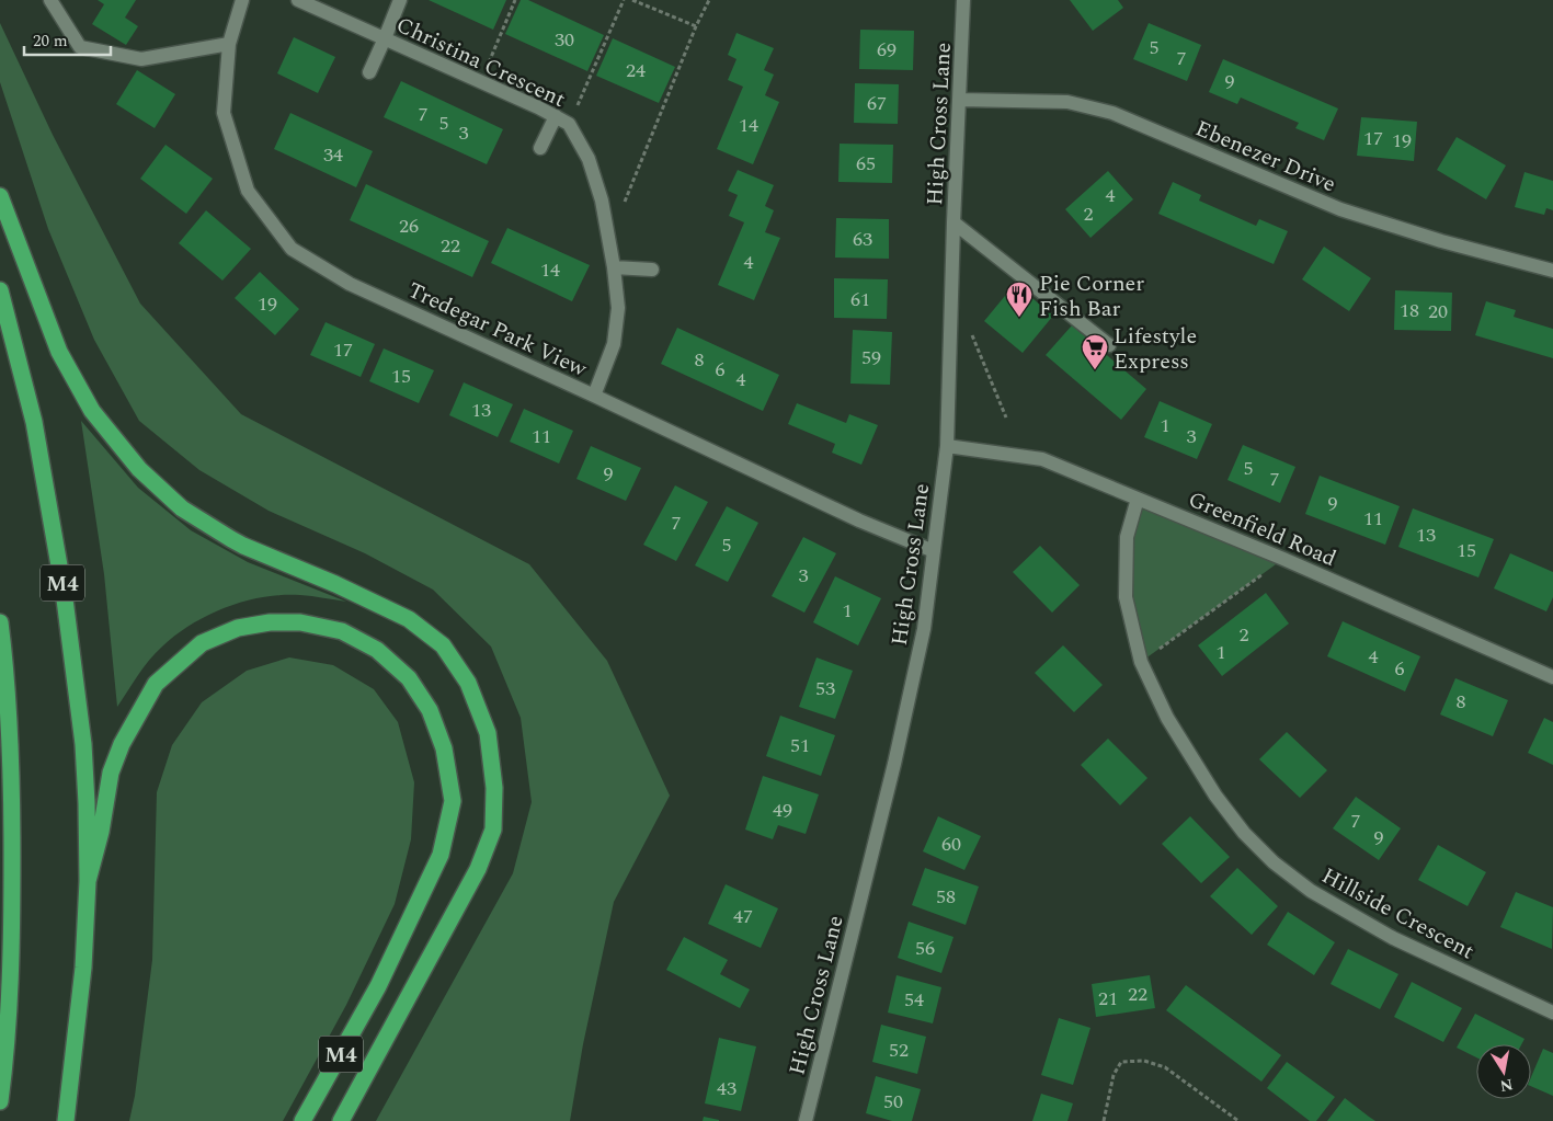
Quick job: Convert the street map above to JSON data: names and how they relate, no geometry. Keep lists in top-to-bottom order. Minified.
{"streets":{"highway":["M4"],"street":["Christina Crescent","High Cross Lane","Ebenezer Drive","Tredegar Park View","Greenfield Road","Hillside Crescent"]},"crossings":[["Christina Crescent","Tredegar Park View"],["High Cross Lane","Ebenezer Drive"],["High Cross Lane","Tredegar Park View"],["High Cross Lane","Greenfield Road"],["Greenfield Road","Hillside Crescent"]],"places":{"restaurant":["Pie Corner Fish Bar"],"supermarket":["Lifestyle Express"]},"house_numbers":["30","5","69","7","24","9","67","7","5","14","3","17","19","34","65","4","2","26","63","22","4","14","61","19","18","20","17","59","8","6","15","4","13","1","11","3","5","9","7","9","11","7","13","5","15","3","1","2","1","4","6","53","8","51","49","7","9","60","58","47","56","22","21","54","52","43","50"],"scale_bar":"20 m","north":"bottom"}
